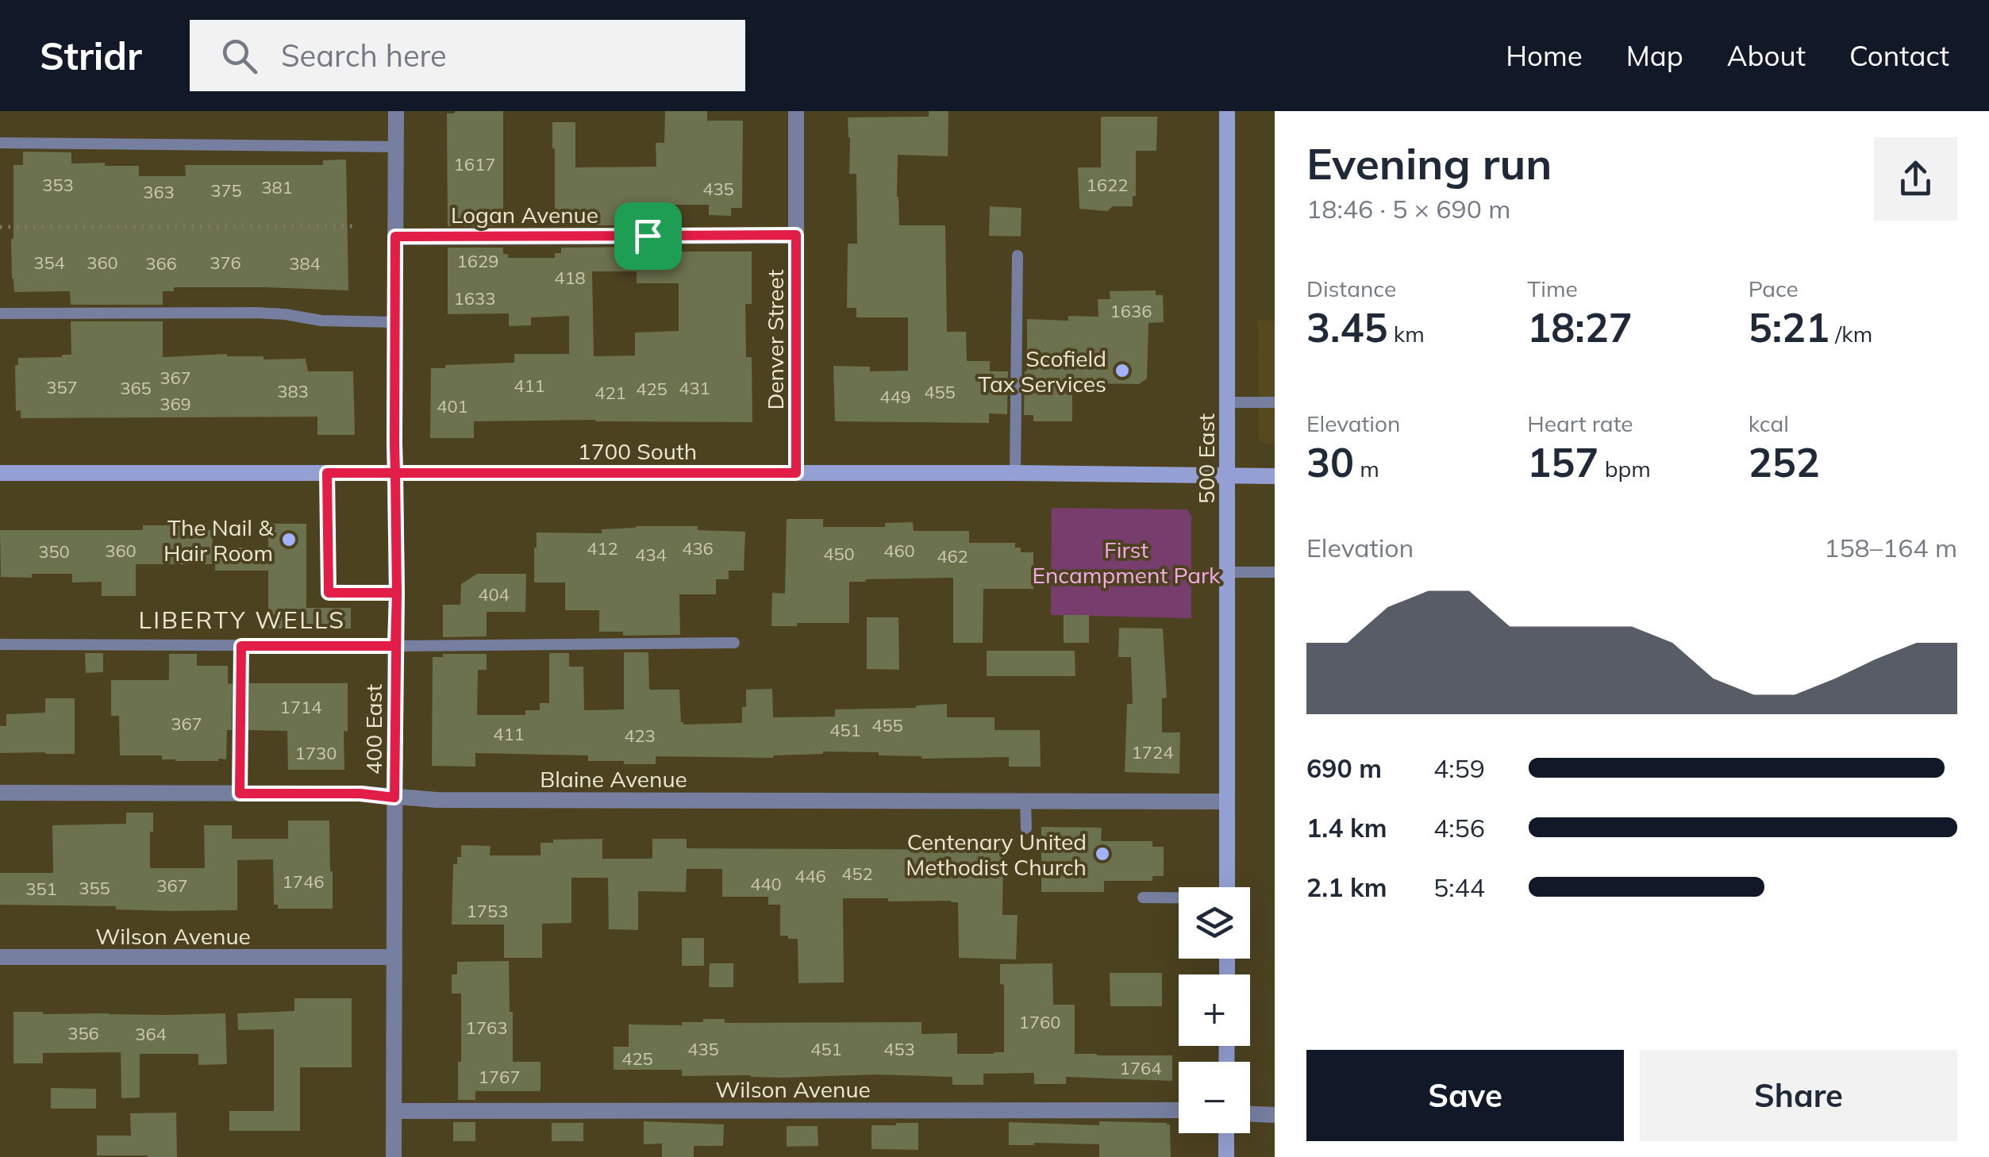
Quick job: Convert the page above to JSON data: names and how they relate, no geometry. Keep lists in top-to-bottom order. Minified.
{"streets":{"street":["Logan Avenue","Denver Street","1700 South","500 East","400 East","Blaine Avenue","Wilson Avenue"]},"crossings":[["Logan Avenue","Denver Street"],["Logan Avenue","400 East"],["Denver Street","1700 South"],["1700 South","500 East"],["1700 South","400 East"],["500 East","Blaine Avenue"],["400 East","Blaine Avenue"],["400 East","Wilson Avenue"]],"districts":["LIBERTY WELLS"],"parks":["First Encampment Park"],"places":["Scofield Tax Services","The Nail & Hair Room","Centenary United Methodist Church"],"house_numbers":["1617","353","1622","381","435","375","363","1629","354","360","376","366","384","418","1633","1636","367","411","357","365","431","425","383","455","421","449","369","401","412","436","360","460","350","450","434","462","404","1714","367","455","451","411","423","1724","1730","452","446","1746","440","367","355","351","1753","1760","1763","356","364","435","451","453","425","1764","1767"],"page":{"header":"Stridr","search":"Search here","nav":["Home","Map","About","Contact"],"heading":["Evening run","18:46 · 5 × 690 m"],"stats":[["Distance","3.45 km"],["Time","18:27"],["Pace","5:21 /km"],["Elevation","30 m"],["Heart rate","157 bpm"],["kcal","252"]],"chart":["Elevation","158–164 m"],"list":[{"name":"690 m","note":"4:59"},{"name":"1.4 km","note":"4:56"},{"name":"2.1 km","note":"5:44"}],"map_buttons":["+","−"],"buttons":["Save","Share"]}}
